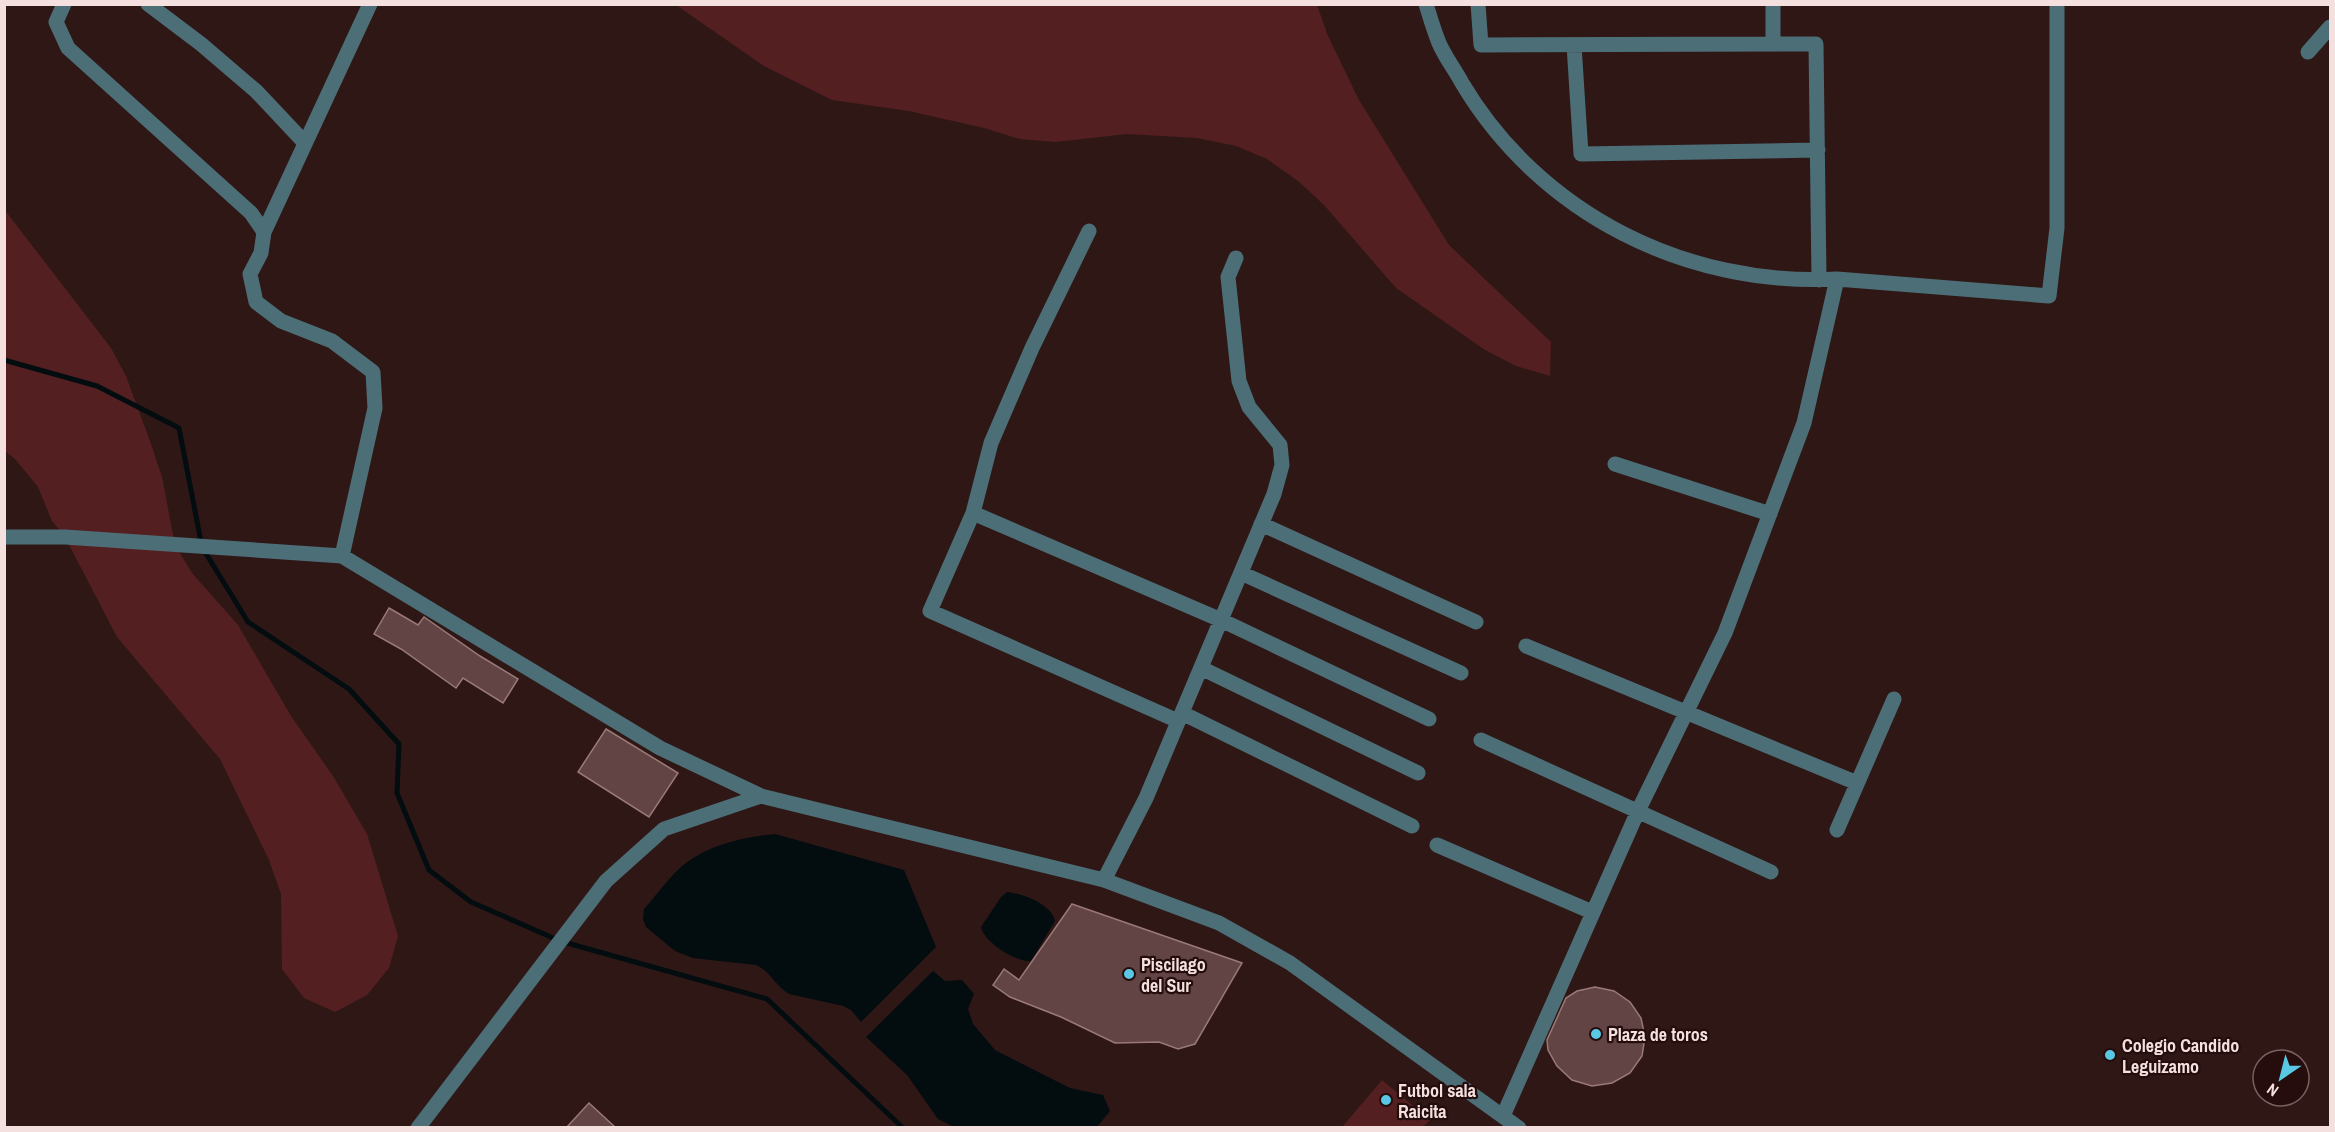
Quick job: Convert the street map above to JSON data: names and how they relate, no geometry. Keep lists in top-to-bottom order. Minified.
{"places":["Piscilago del Sur","Plaza de toros","Colegio Candido Leguizamo","Futbol sala Raicita"],"north":"bottom left"}
